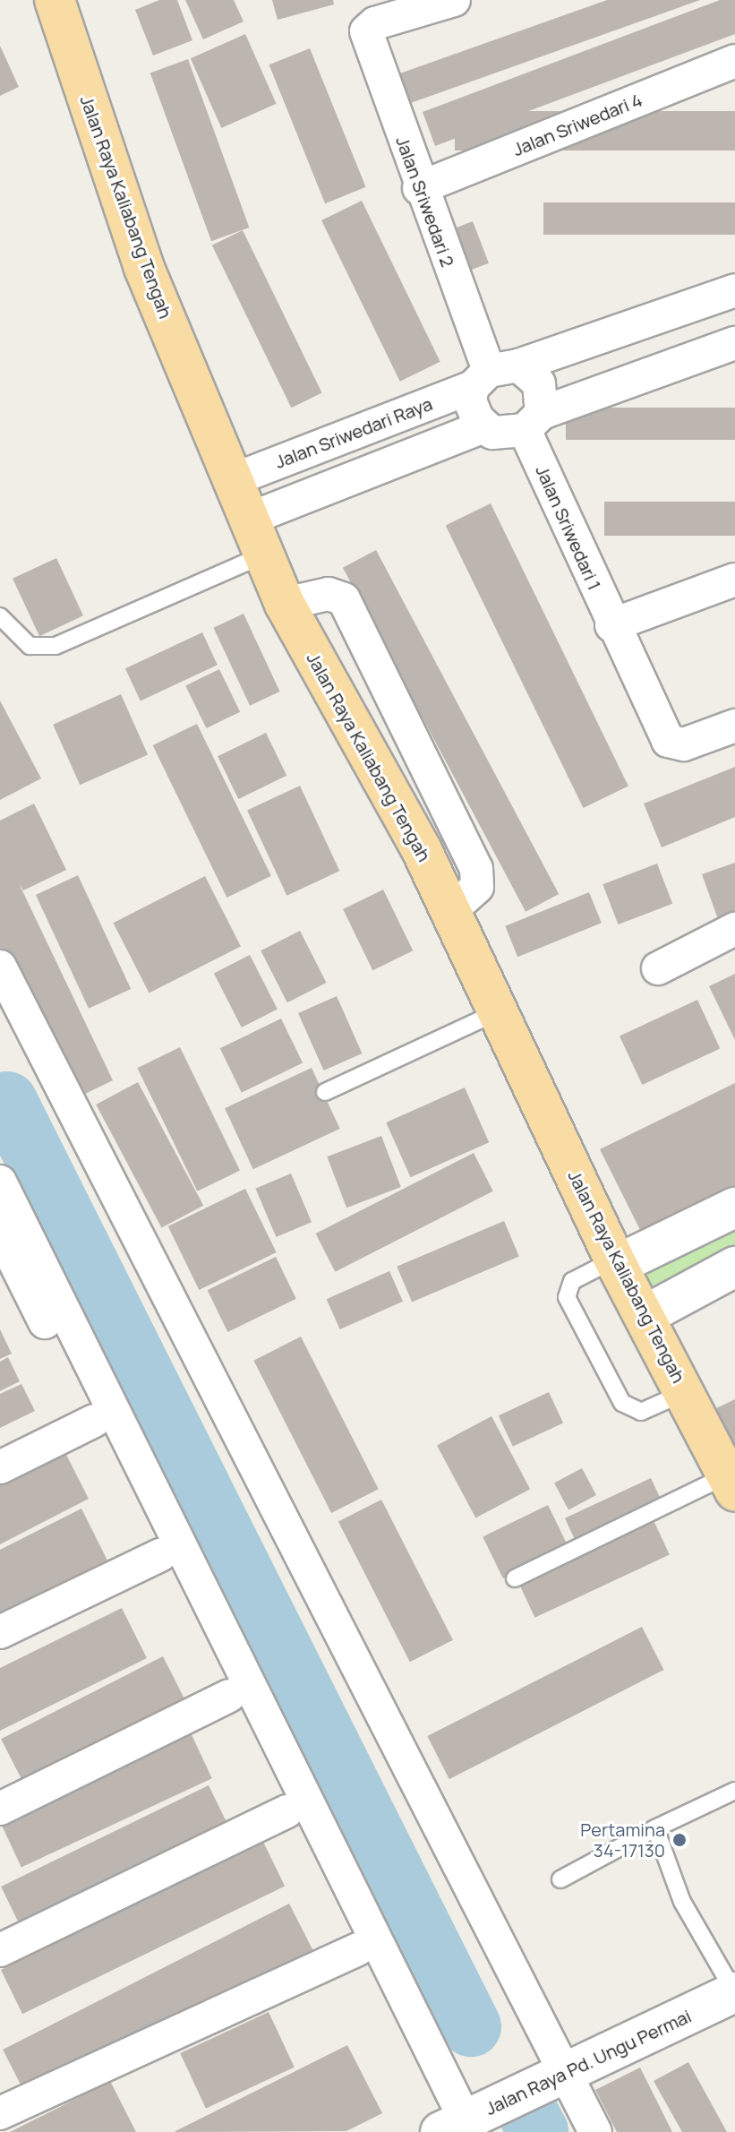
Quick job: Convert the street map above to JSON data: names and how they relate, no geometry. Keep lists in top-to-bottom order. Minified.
{"streets":{"main road":["Jalan Raya Kaliabang Tengah"],"street":["Jalan Sriwedari 4","Jalan Sriwedari 2","Jalan Sriwedari Raya","Jalan Sriwedari 1","Jalan Raya Pd. Ungu Permai"]},"crossings":[["Jalan Sriwedari 4","Jalan Sriwedari 2"],["Jalan Sriwedari 2","Jalan Sriwedari Raya"],["Jalan Sriwedari 2","Jalan Sriwedari 1"],["Jalan Raya Kaliabang Tengah","Jalan Sriwedari Raya"],["Jalan Sriwedari Raya","Jalan Sriwedari 1"]],"places":["Pertamina 34-17130"]}
